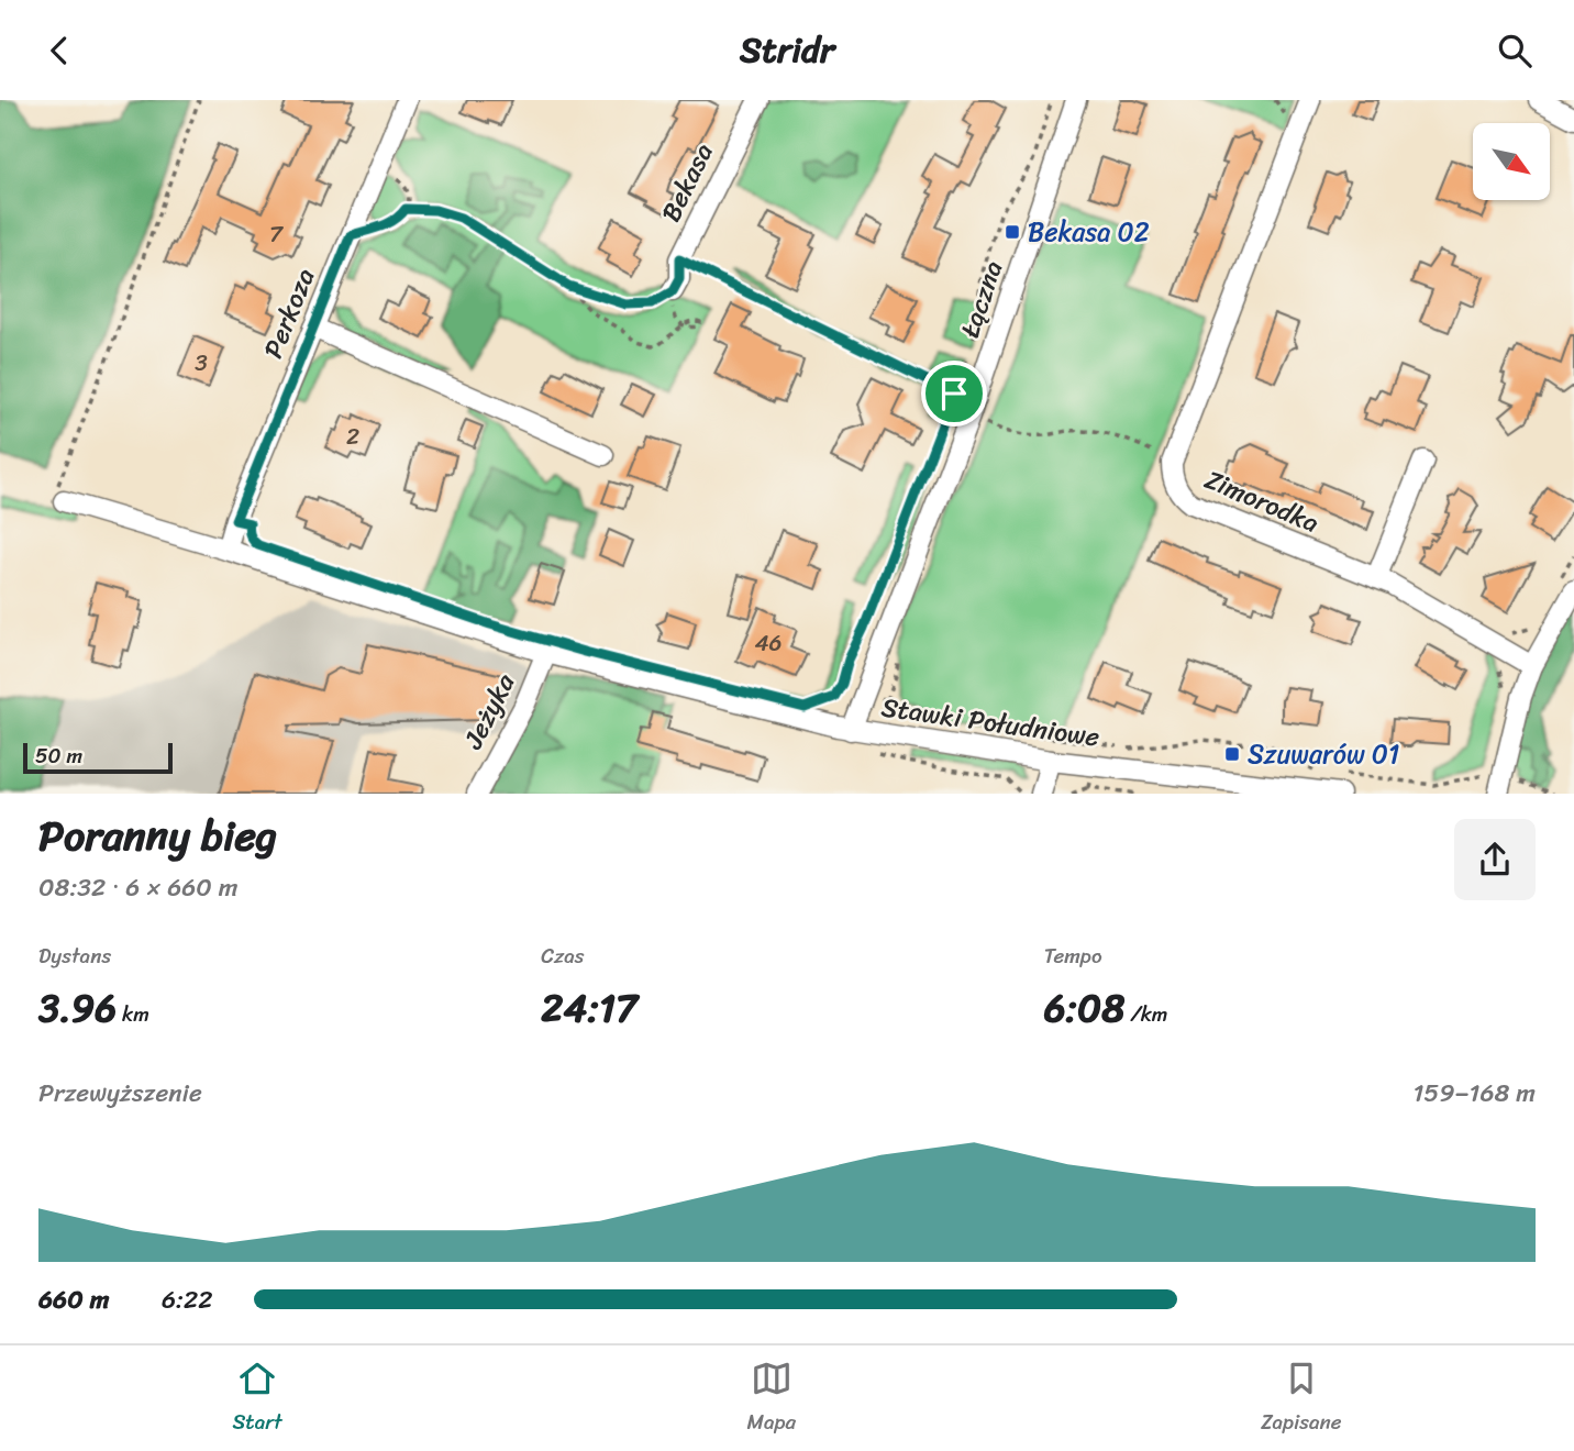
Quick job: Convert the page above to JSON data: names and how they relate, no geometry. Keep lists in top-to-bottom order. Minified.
{"streets":{"street":["Bekasa","Łączna","Perkoza","Zimorodka","Jeżyka","Stawki Południowe"]},"crossings":[["Łączna","Stawki Południowe"],["Perkoza","Stawki Południowe"],["Jeżyka","Stawki Południowe"]],"places":{"transit":["Bekasa 02","Szuwarów 01"]},"house_numbers":["7","3","2","46"],"scale_bar":"50 m","north":"bottom right","page":{"header":"Stridr","scale":"50 m","heading":["Poranny bieg","08:32 · 6 × 660 m"],"stats":[["Dystans","3.96 km"],["Czas","24:17"],["Tempo","6:08 /km"]],"chart":["Przewyższenie","159–168 m"],"list":[{"name":"660 m","note":"6:22"}],"tabs":["Start","Mapa","Zapisane"]}}
